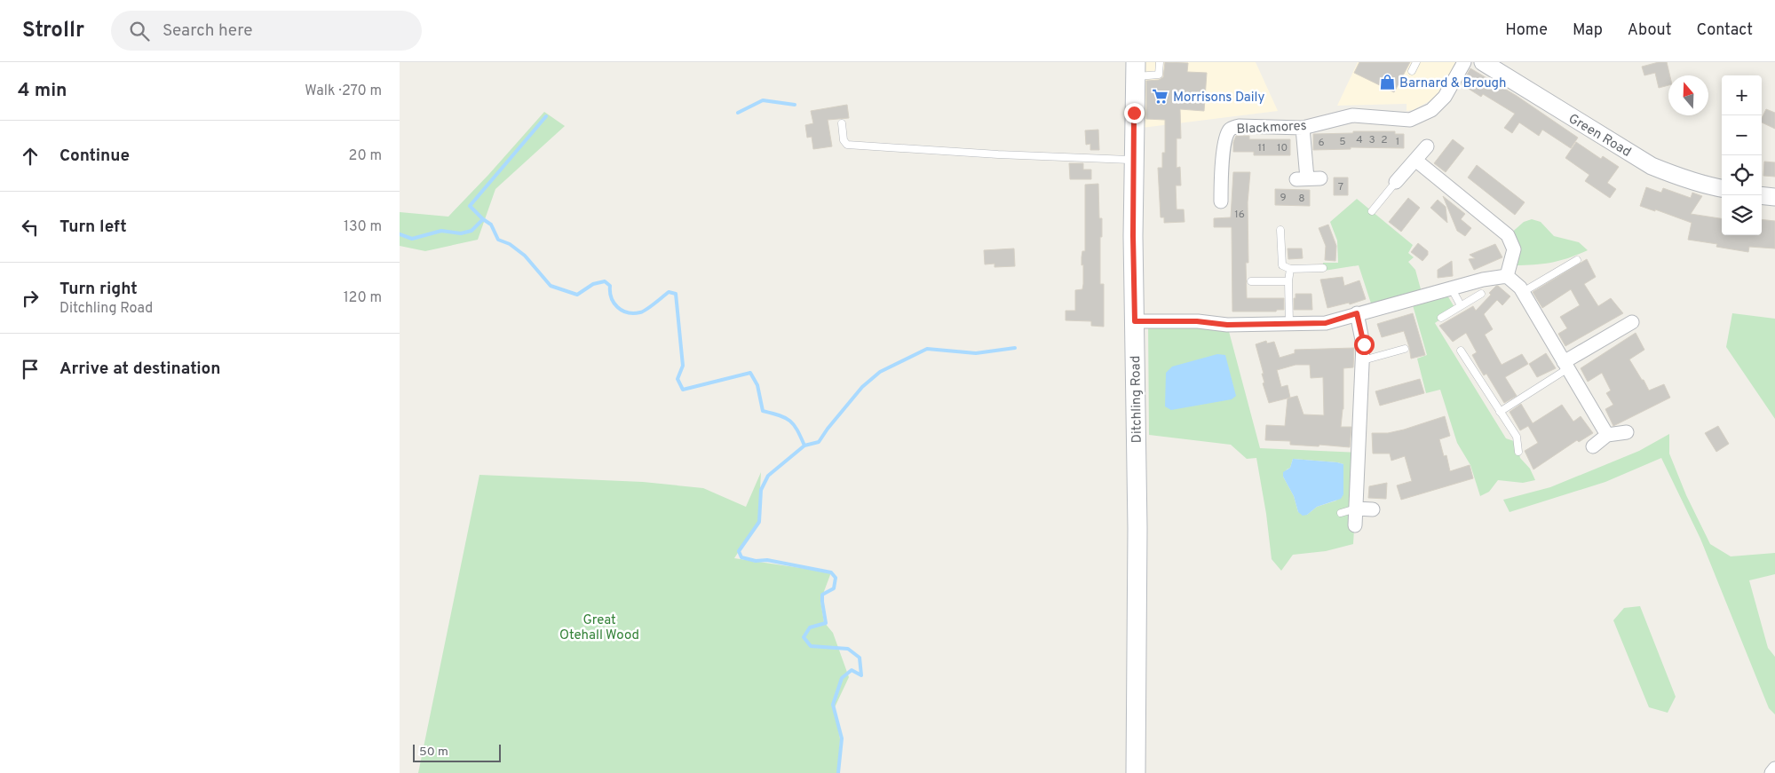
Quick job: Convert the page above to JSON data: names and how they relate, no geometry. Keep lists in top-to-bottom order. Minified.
{"streets":{"main road":["Ditchling Road"],"street":["Blackmores","Green Road"]},"parks":["Great Otehall Wood"],"places":{"shop":["Barnard & Brough"],"supermarket":["Morrisons Daily"]},"house_numbers":["4","3","2","5","1","6","11","10","7","9","8","16"],"scale_bar":"50 m","north":"top","page":{"header":"Strollr","search":"Search here","nav":["Home","Map","About","Contact"],"heading":["4 min","Walk · 270 m"],"map_buttons":["+","−"],"list":[["Continue","20 m"],["Turn left","130 m"],["Turn right","Ditchling Road","120 m"],"Arrive at destination"],"scale":"50 m"}}
